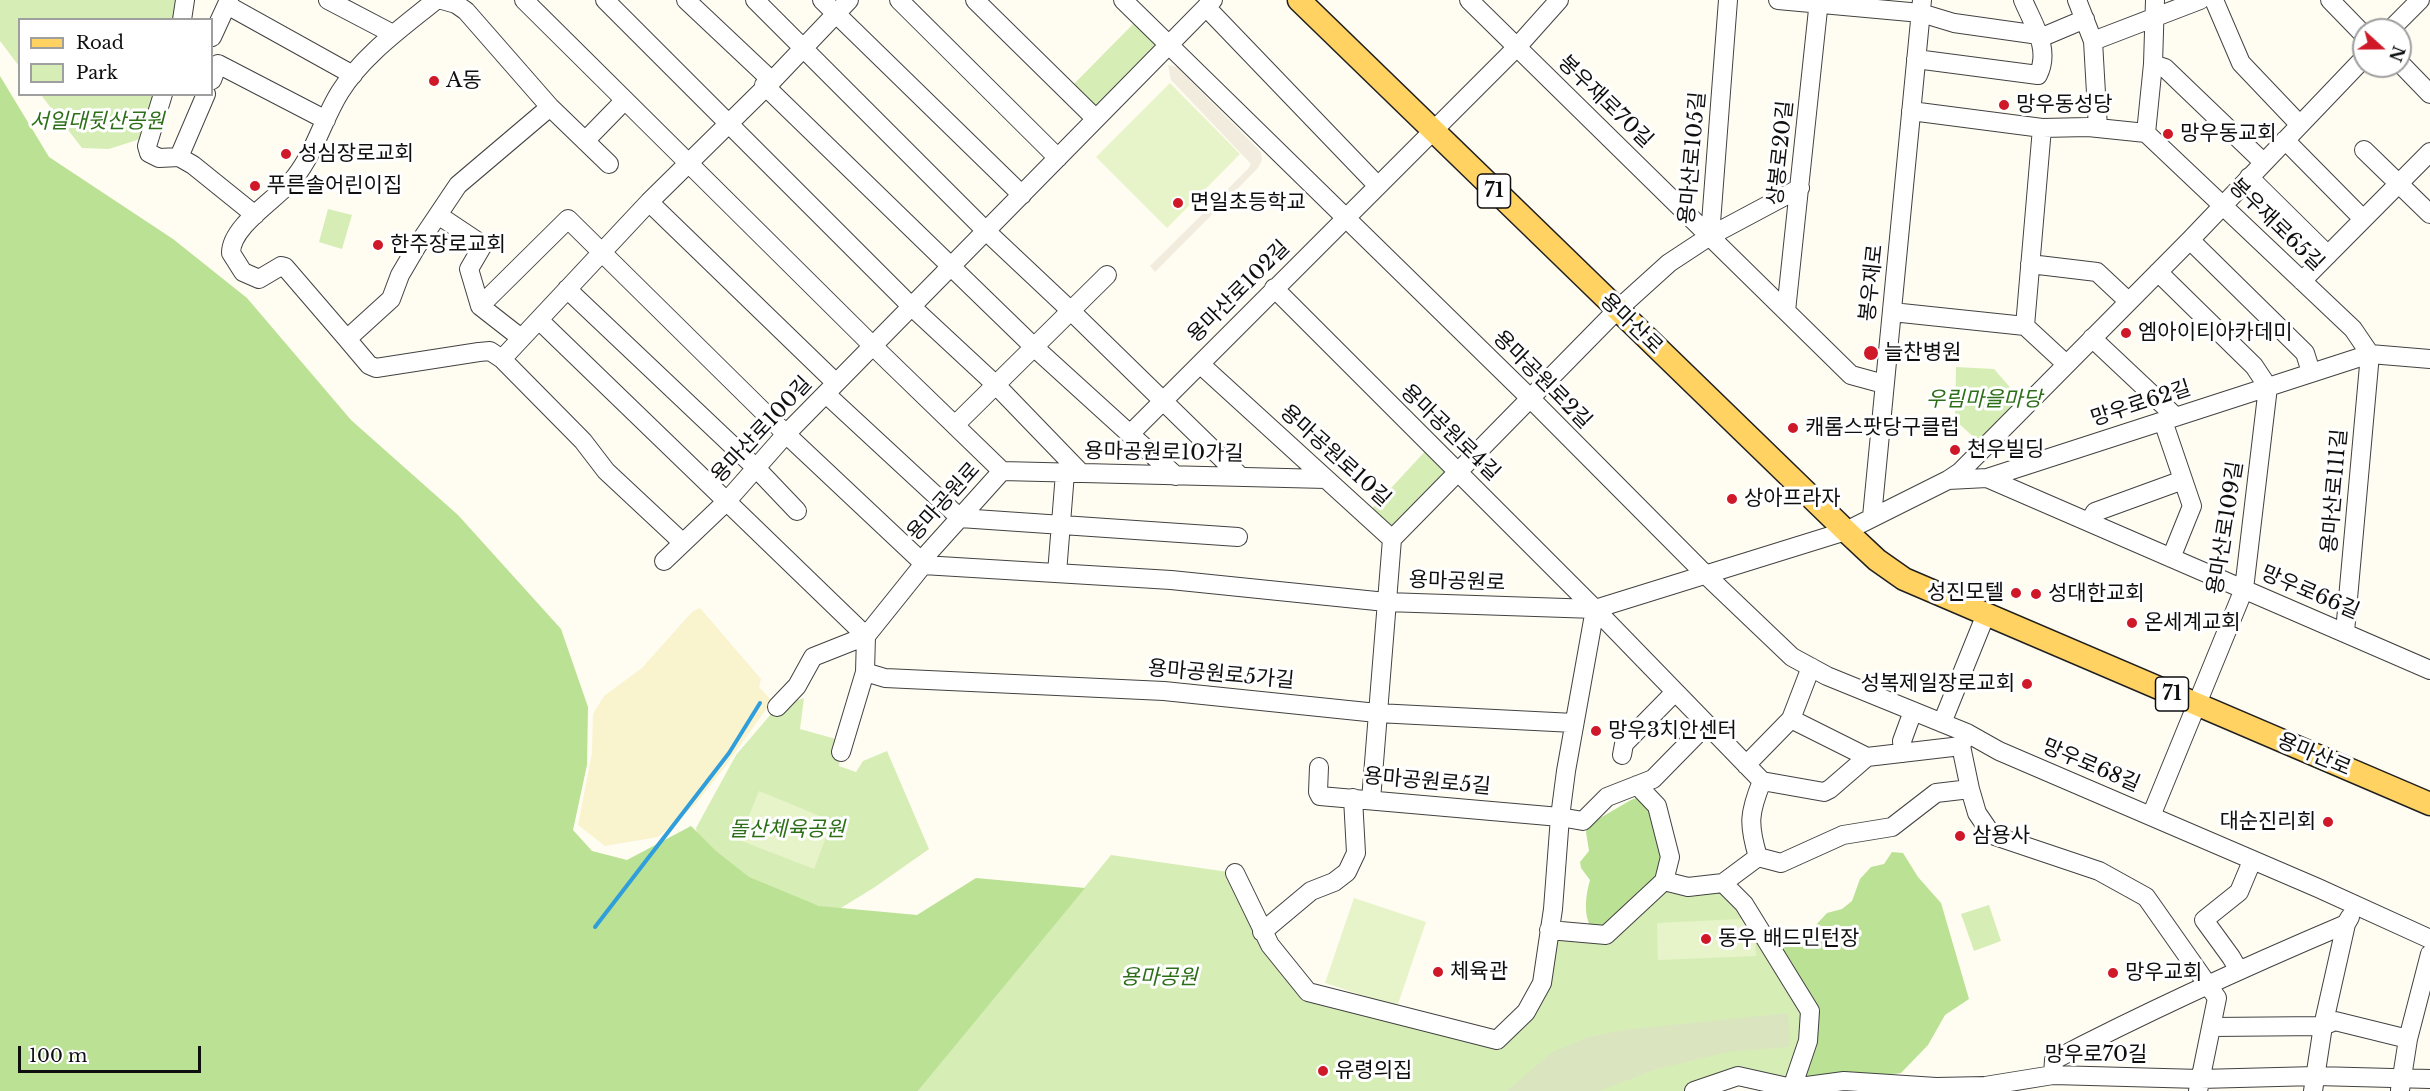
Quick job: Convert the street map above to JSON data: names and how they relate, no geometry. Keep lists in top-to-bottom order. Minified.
{"streets":{"main road":["71","용마산로"],"street":["봉우재로70길","상봉로20길","용마산로105길","봉우재로65길","봉우재로","용마산로102길","용마공원로2길","망우로62길","용마산로100길","용마공원로4길","용마공원로10가길","용마공원로10길","용마산로111길","용마공원로","용마산로109길","망우로66길","용마공원로5가길","망우로68길","용마공원로5길","망우로70길"]},"crossings":[["봉우재로70길","상봉로20길"],["봉우재로70길","용마산로105길"],["봉우재로70길","봉우재로"],["봉우재로70길","용마산로102길"],["용마산로105길","용마산로"],["용마산로105길","용마공원로2길"],["용마산로105길","용마공원로4길"],["용마산로105길","용마공원로10길"],["봉우재로65길","망우로62길"],["봉우재로65길","용마산로111길"],["봉우재로","망우로62길"],["용마산로102길","용마산로"],["용마산로102길","용마공원로2길"],["용마산로102길","용마공원로4길"],["용마산로102길","용마공원로10길"],["용마산로","용마공원로"],["용마산로","용마산로109길"],["용마공원로2길","용마공원로"],["용마공원로2길","망우로68길"],["망우로62길","용마산로111길"],["망우로62길","용마산로109길"],["망우로62길","망우로66길"],["용마공원로4길","용마공원로"],["용마공원로10가길","용마공원로10길"],["용마공원로10가길","용마공원로"],["용마공원로10길","용마공원로"],["용마공원로10길","용마공원로5가길"],["용마공원로10길","용마공원로5길"],["용마산로111길","망우로66길"],["용마공원로","망우로68길"],["용마산로109길","망우로66길"]],"parks":["서일대뒷산공원","우림마을마당","돌산체육공원","용마공원"],"places":["A동","망우동성당","망우동교회","성심장로교회","푸른솔어린이집","면일초등학교","한주장로교회","엠아이티아카데미","늘찬병원","캐롬스팟당구클럽","천우빌딩","상아프라자","성진모텔","성대한교회","온세계교회","성복제일장로교회","망우3치안센터","대순진리회","삼용사","동우 배드민턴장","체육관","망우교회","유령의집"],"legend":["Road","Park"],"scale_bar":"100 m","north":"right"}
